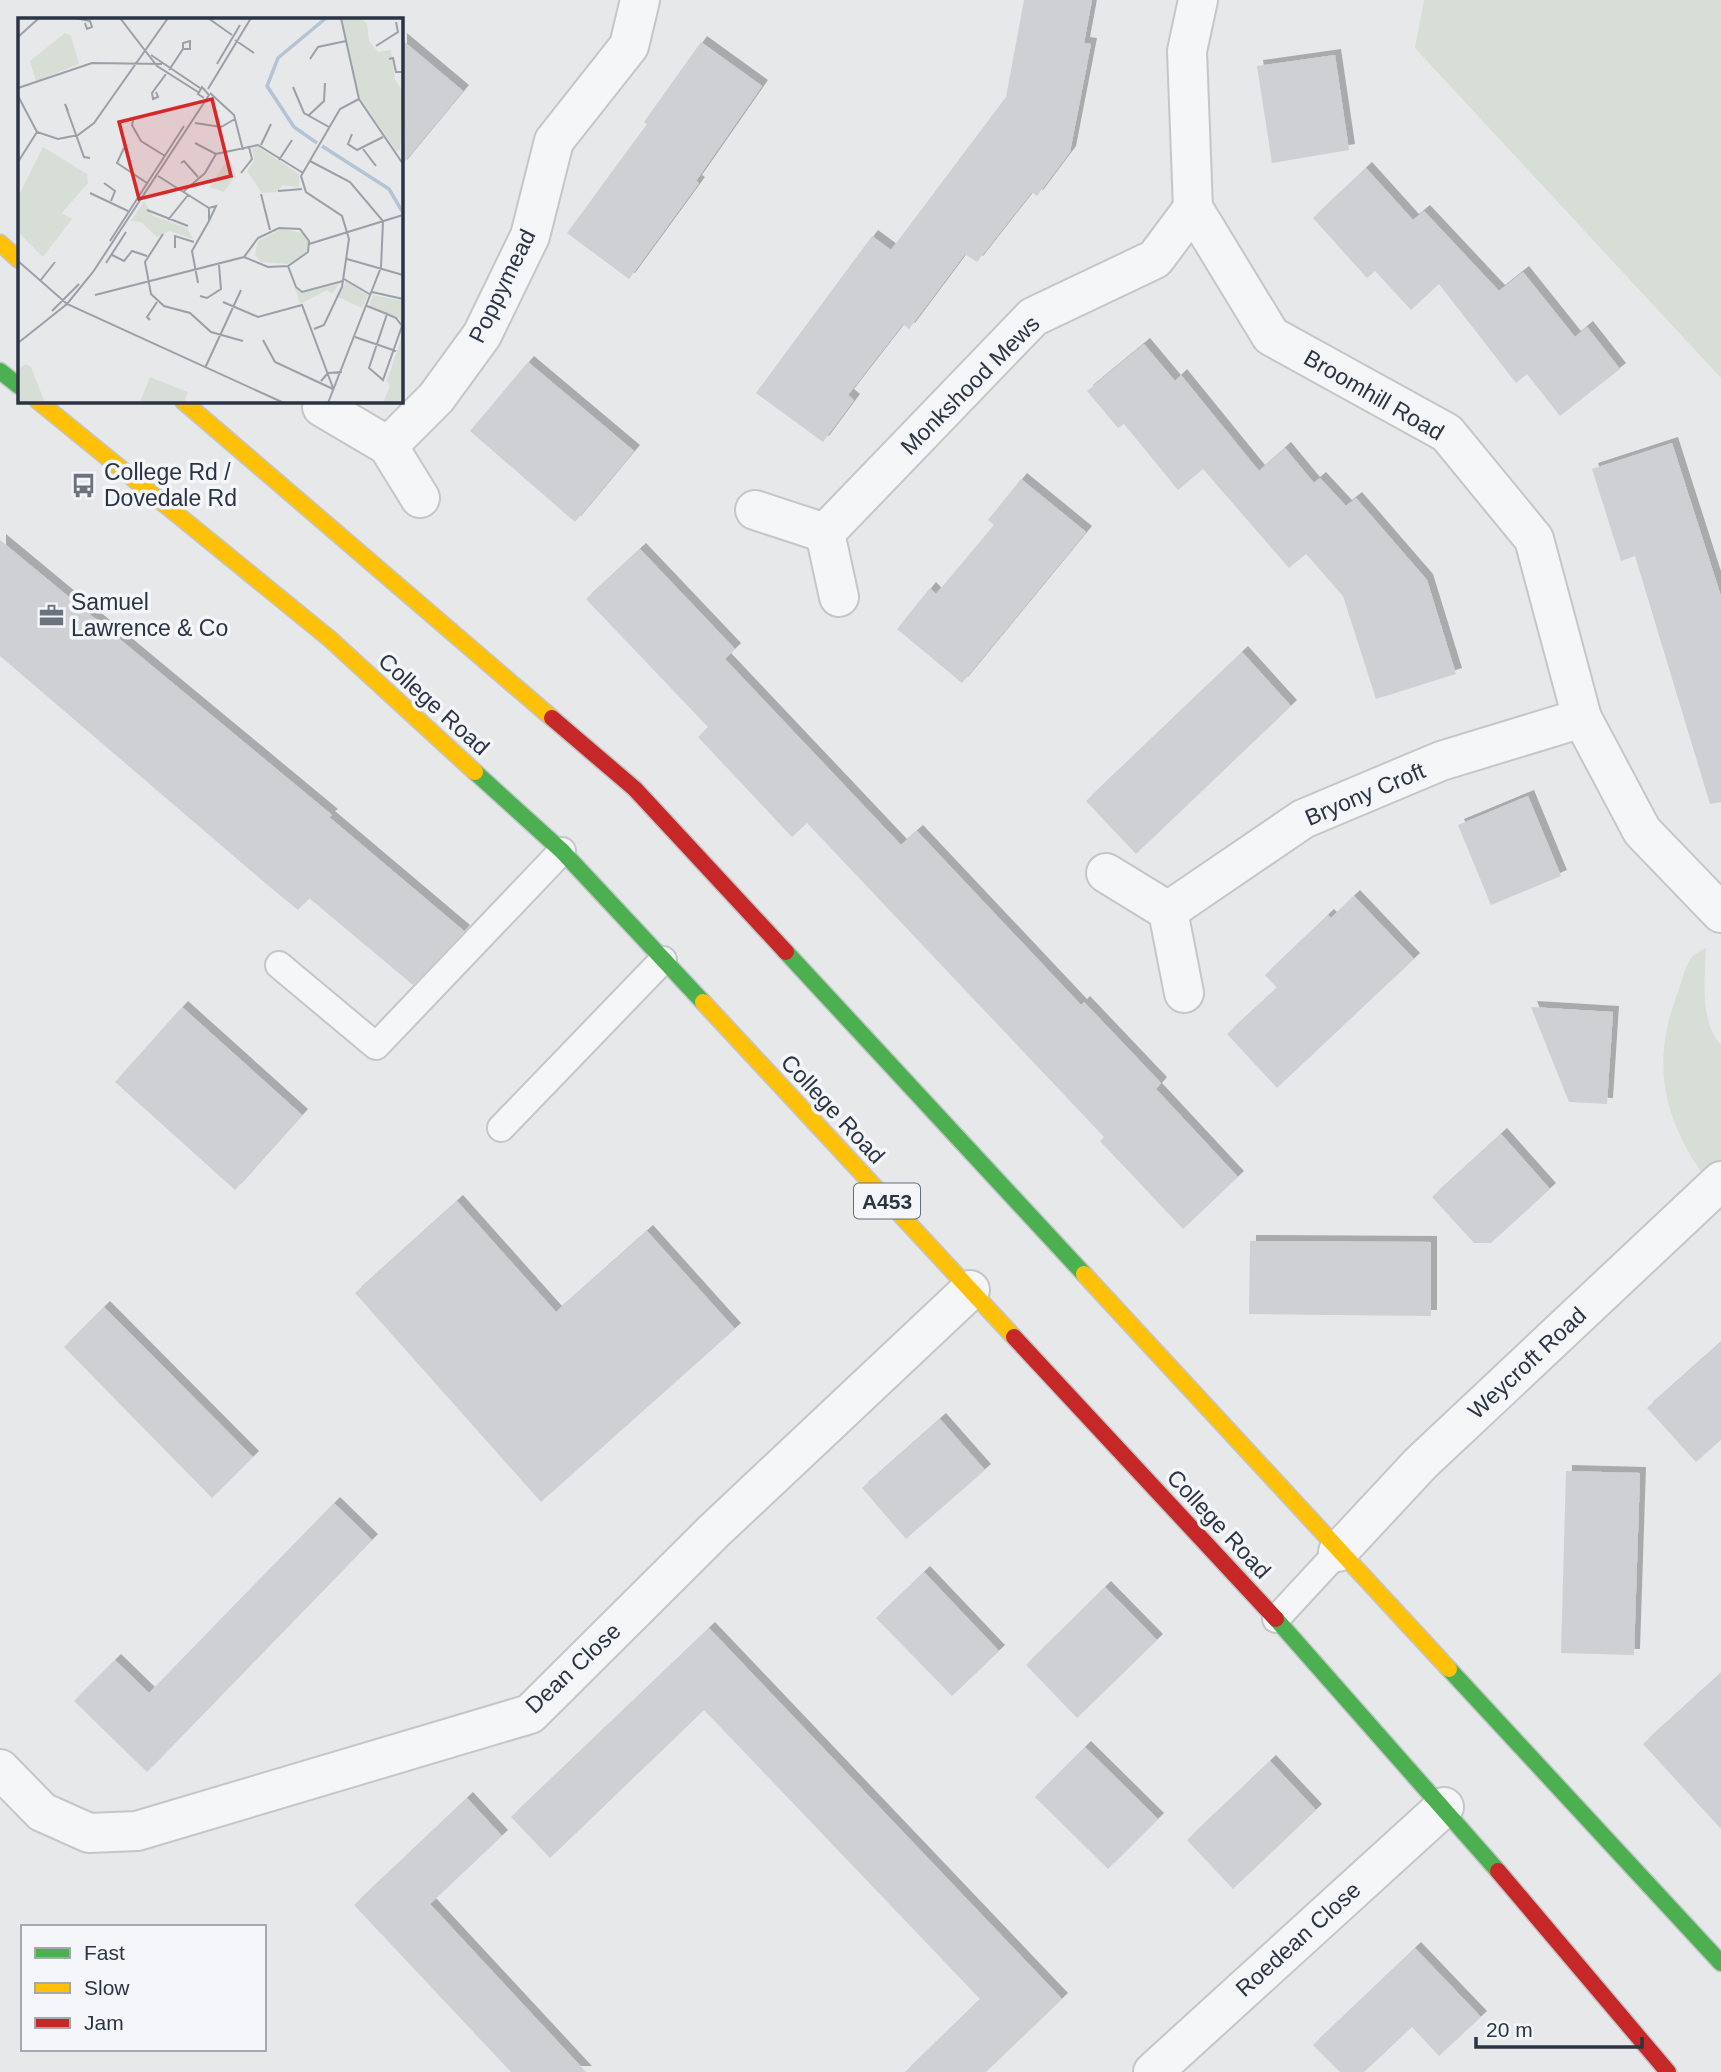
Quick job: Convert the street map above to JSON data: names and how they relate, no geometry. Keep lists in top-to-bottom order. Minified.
{"streets":{"main road":["College Road","A453"],"street":["Poppymead","Monkshood Mews","Broomhill Road","Bryony Croft","Weycroft Road","Dean Close","Roedean Close"]},"crossings":[["Monkshood Mews","Broomhill Road"],["Broomhill Road","Bryony Croft"],["College Road","Dean Close"],["College Road","Roedean Close"]],"places":{"bus stop":["College Rd / Dovedale Rd"],"office":["Samuel Lawrence & Co"]},"legend":["Fast","Slow","Jam"],"scale_bar":"20 m"}
